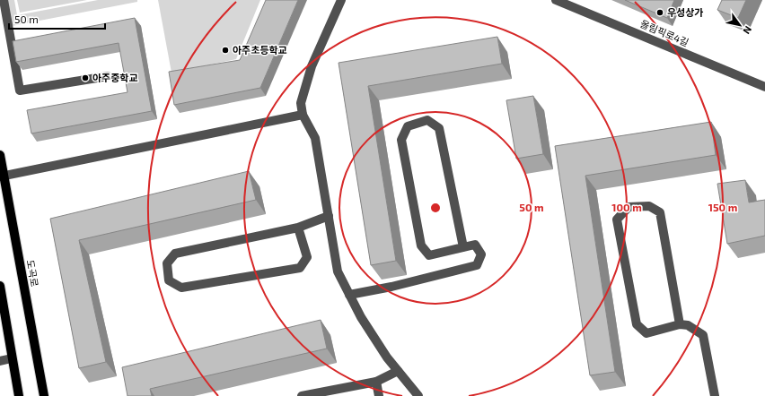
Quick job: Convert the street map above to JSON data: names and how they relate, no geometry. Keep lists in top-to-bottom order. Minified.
{"streets":{"main road":["도곡로"],"street":["올림픽로4길"]},"places":["우성상가","아주초등학교","아주중학교"],"scale_bar":"50 m","north":"bottom right","rings":["50 m","100 m","150 m"]}
